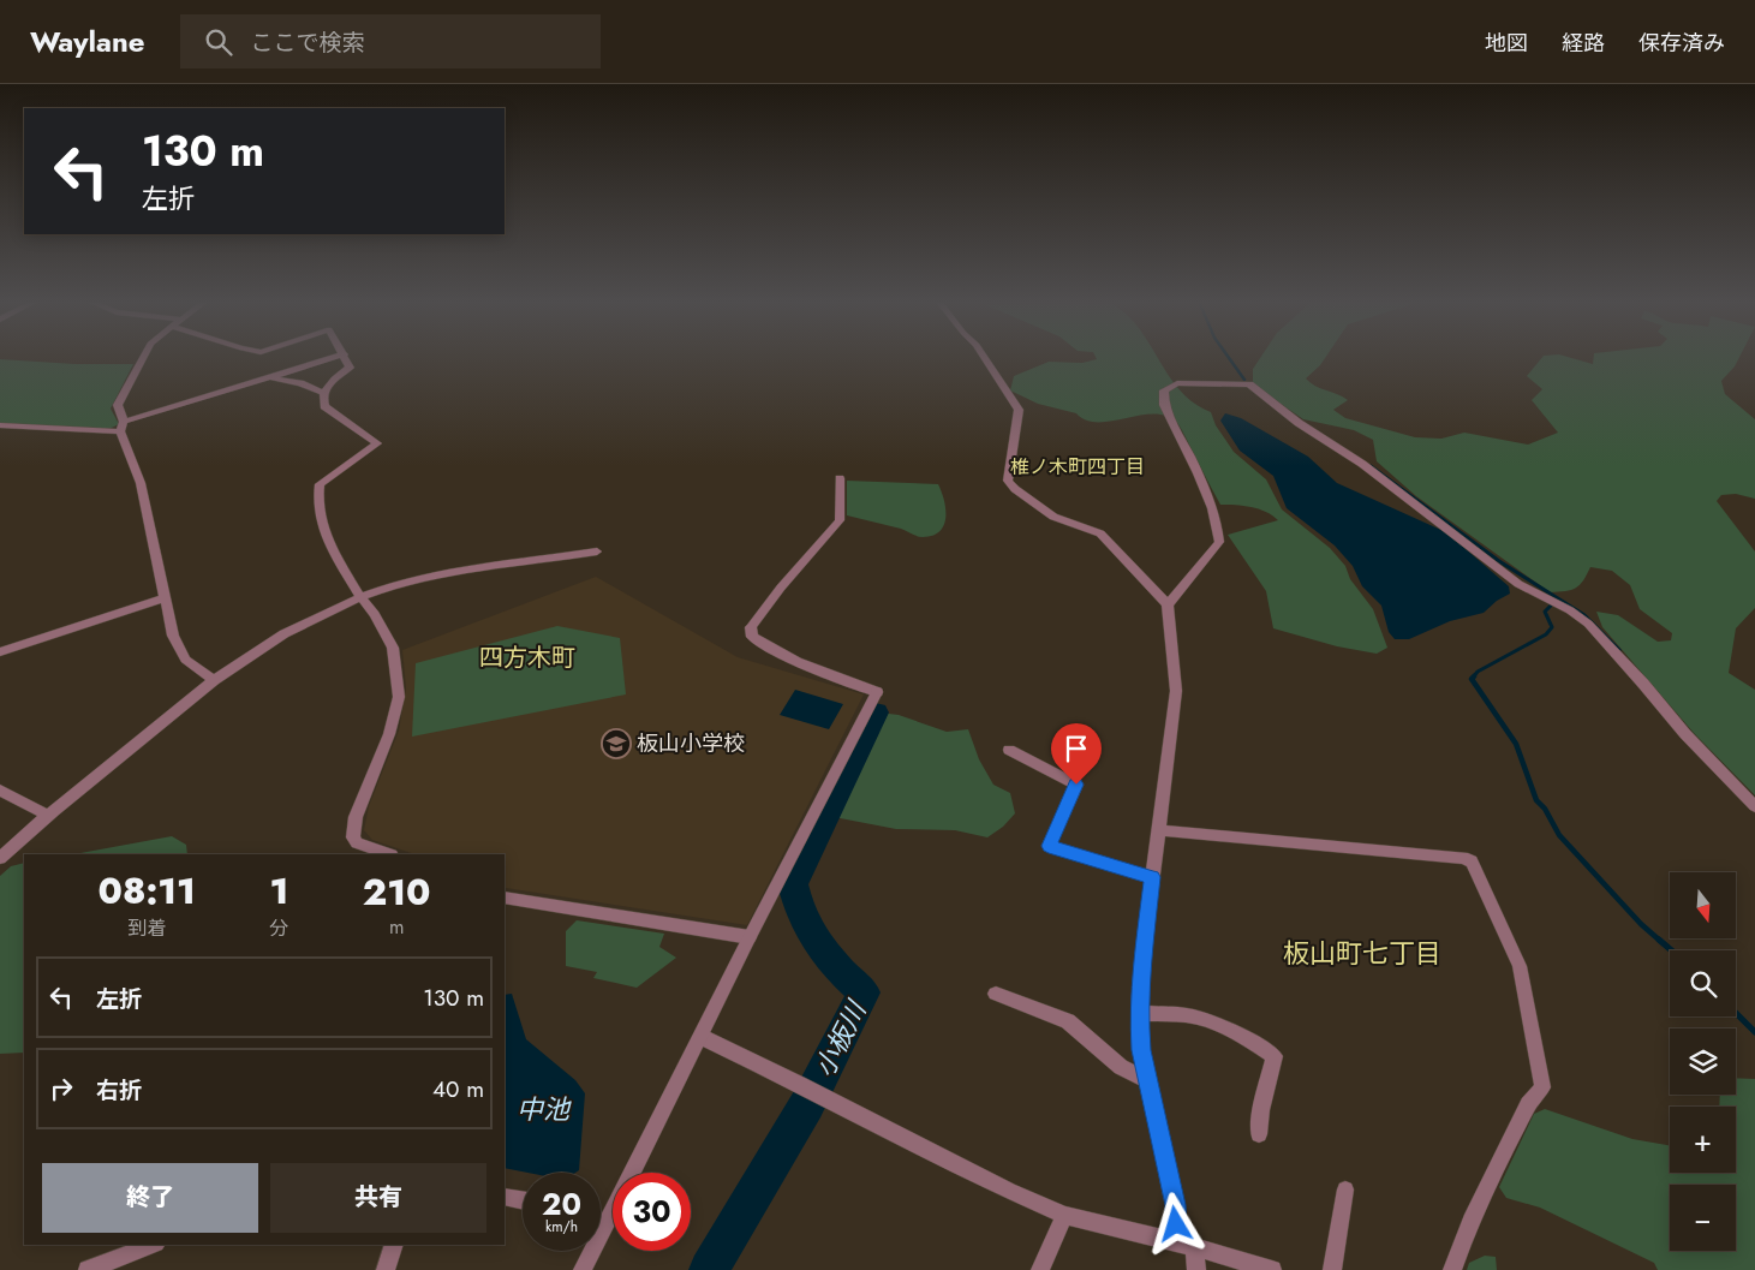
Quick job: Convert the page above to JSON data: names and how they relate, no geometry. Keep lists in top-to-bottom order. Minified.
{"districts":["椎ノ木町四丁目","四方木町","板山町七丁目"],"water":["小板川","中池"],"places":{"school or university":["板山小学校"]},"north":"bottom","page":{"header":"Waylane","search":"ここで検索","nav":["地図","経路","保存済み"],"turn":["130 m","左折"],"eta":["08:11","到着","1","分","210","m"],"map_buttons":["+","−"],"list":[{"name":"左折","value":"130 m"},{"name":"右折","value":"40 m"}],"buttons":["終了","共有"],"speed":"20 km/h","limit":"30"}}
